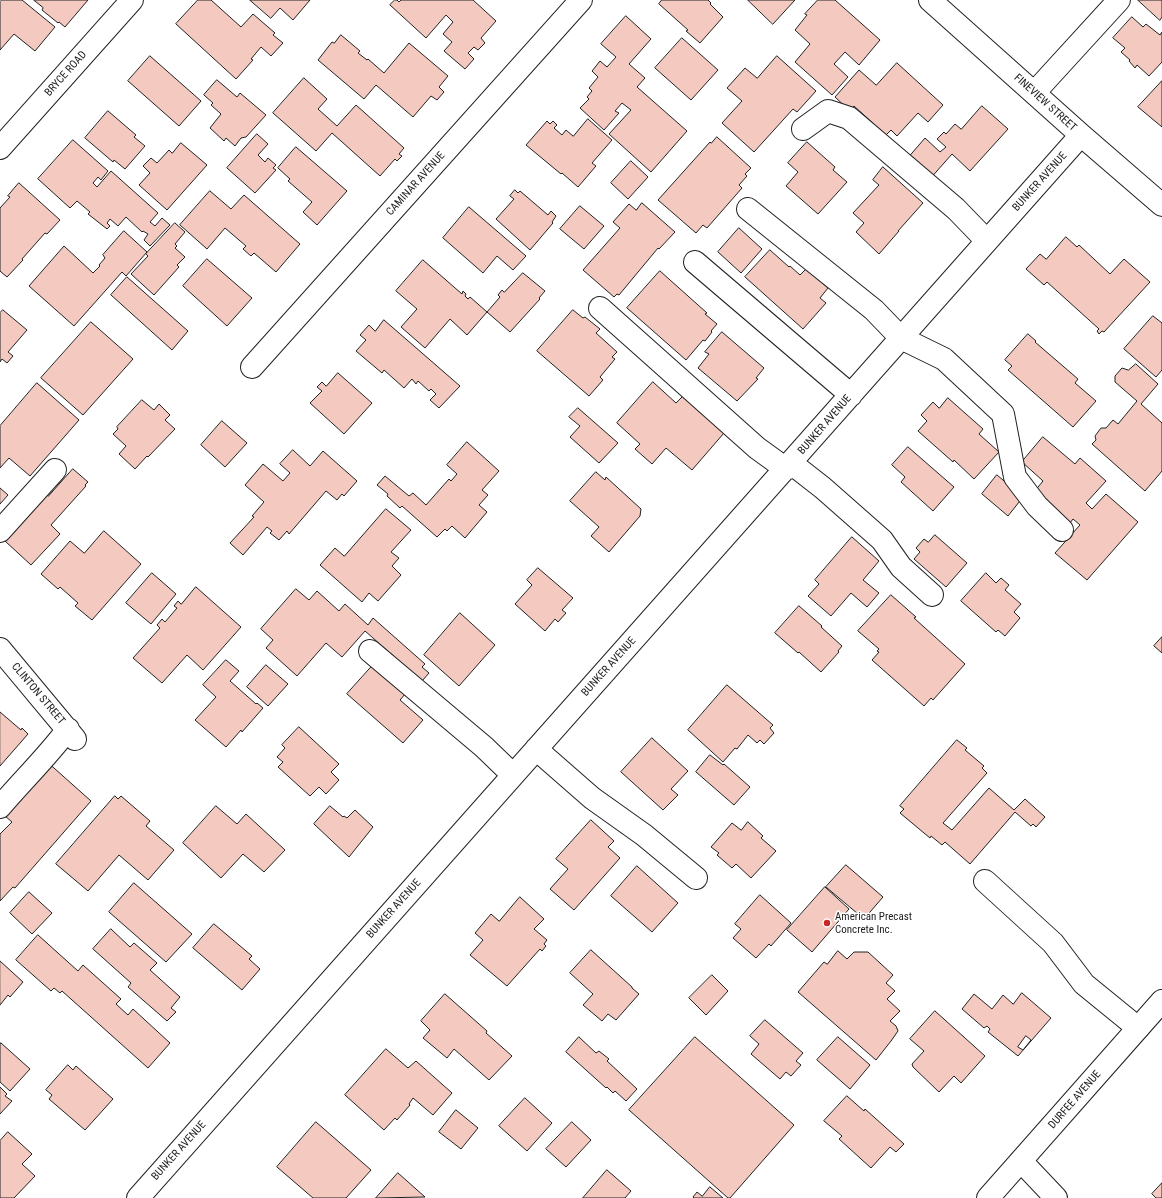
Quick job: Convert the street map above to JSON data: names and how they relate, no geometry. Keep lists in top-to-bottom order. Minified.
{"streets":{"street":["BRYCE ROAD","FINEVIEW STREET","BUNKER AVENUE","CAMINAR AVENUE","CLINTON STREET","DURFEE AVENUE"]},"crossings":[["FINEVIEW STREET","BUNKER AVENUE"]],"places":["American Precast Concrete Inc."]}
